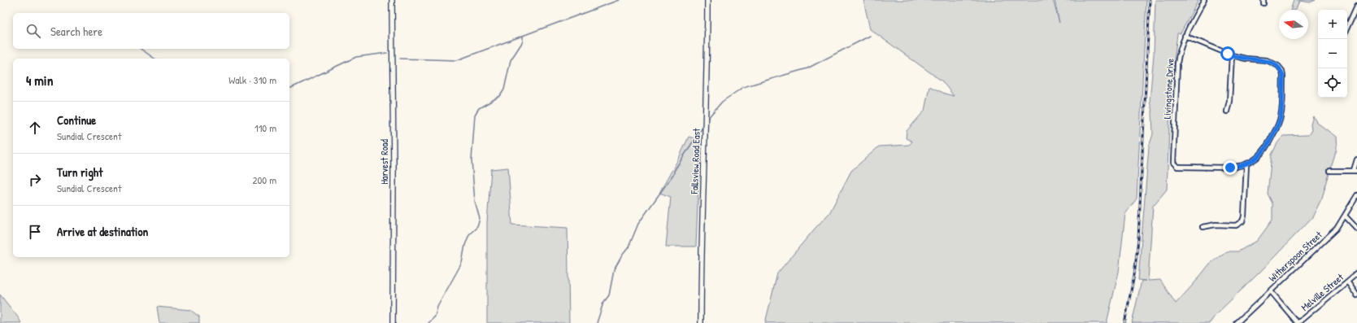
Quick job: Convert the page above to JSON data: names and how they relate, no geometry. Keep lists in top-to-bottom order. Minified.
{"streets":{"street":["Livingstone Drive","Fallsview Road East","Harvest Road","Witherspoon Street","Melville Street"]},"north":"left","page":{"map_buttons":["+","−"],"search":"Search here","heading":["4 min","Walk · 310 m"],"list":[["Continue","Sundial Crescent","110 m"],["Turn right","Sundial Crescent","200 m"],"Arrive at destination"]}}
